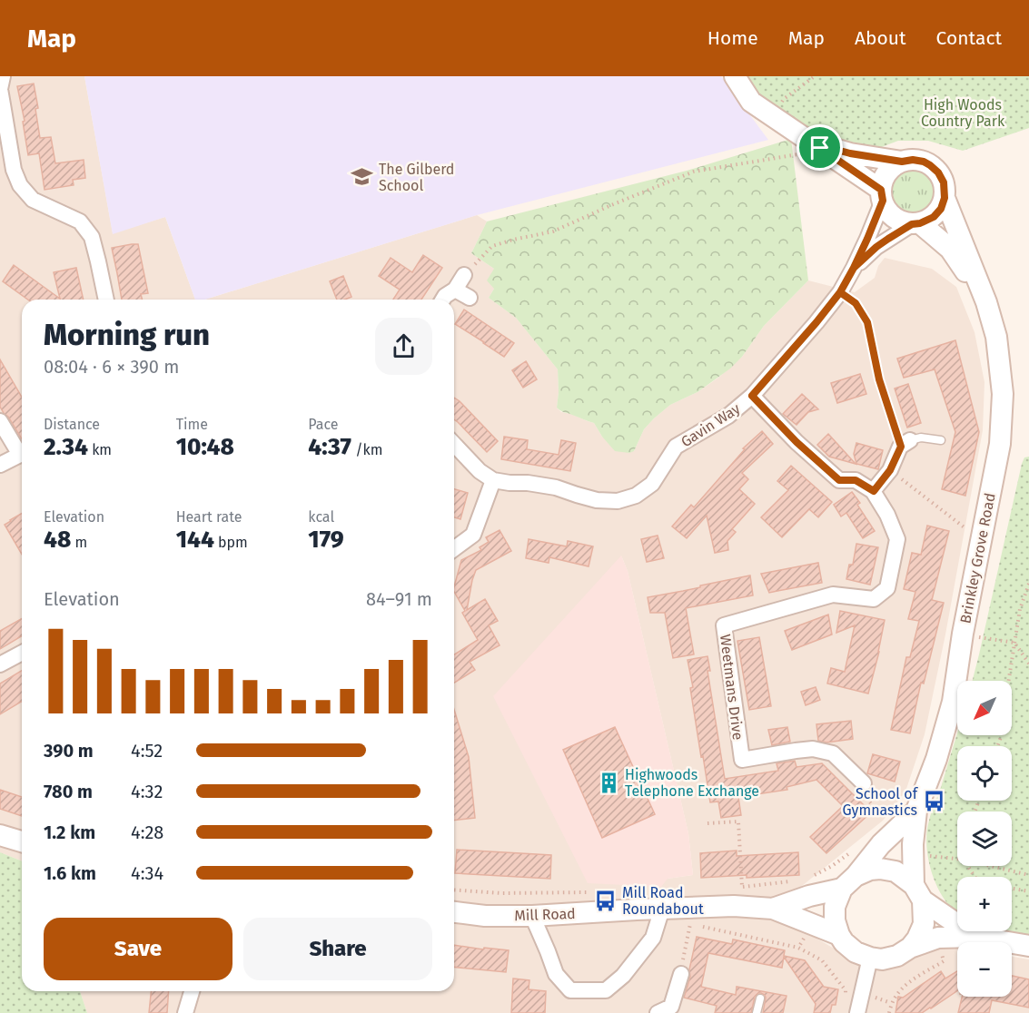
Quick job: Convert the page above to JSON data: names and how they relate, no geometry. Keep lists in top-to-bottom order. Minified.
{"streets":{"street":["Gavin Way","Brinkley Grove Road","Weetmans Drive","Mill Road"]},"crossings":[["Gavin Way","Brinkley Grove Road"],["Brinkley Grove Road","Mill Road"]],"parks":["High Woods Country Park"],"places":{"school or university":["The Gilberd School"],"building":["Highwoods Telephone Exchange"],"bus stop":["School of Gymnastics","Mill Road Roundabout"]},"north":"bottom left","page":{"header":"Map","nav":["Home","Map","About","Contact"],"heading":["Morning run","08:04 · 6 × 390 m"],"stats":[["Distance","2.34 km"],["Time","10:48"],["Pace","4:37 /km"],["Elevation","48 m"],["Heart rate","144 bpm"],["kcal","179"]],"chart":["Elevation","84–91 m"],"map_buttons":["+","−"],"list":[{"name":"390 m","note":"4:52"},{"name":"780 m","note":"4:32"},{"name":"1.2 km","note":"4:28"},{"name":"1.6 km","note":"4:34"}],"buttons":["Save","Share"]}}
